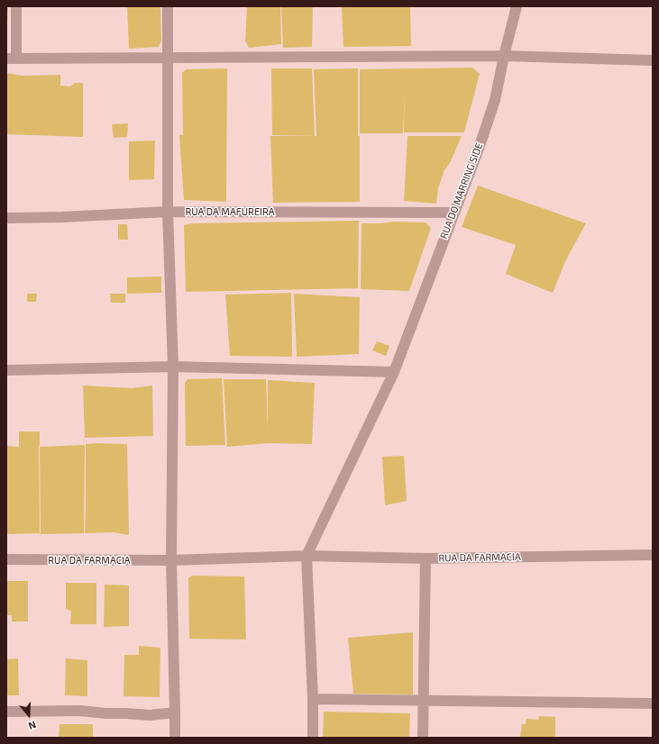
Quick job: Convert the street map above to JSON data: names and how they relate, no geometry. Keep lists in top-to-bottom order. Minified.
{"streets":{"street":["RUA DO MARRING SIDE","RUA DA MAFUREIRA","RUA DA FARMACIA"]},"crossings":[["RUA DO MARRING SIDE","RUA DA MAFUREIRA"],["RUA DO MARRING SIDE","RUA DA FARMACIA"]],"north":"bottom"}
